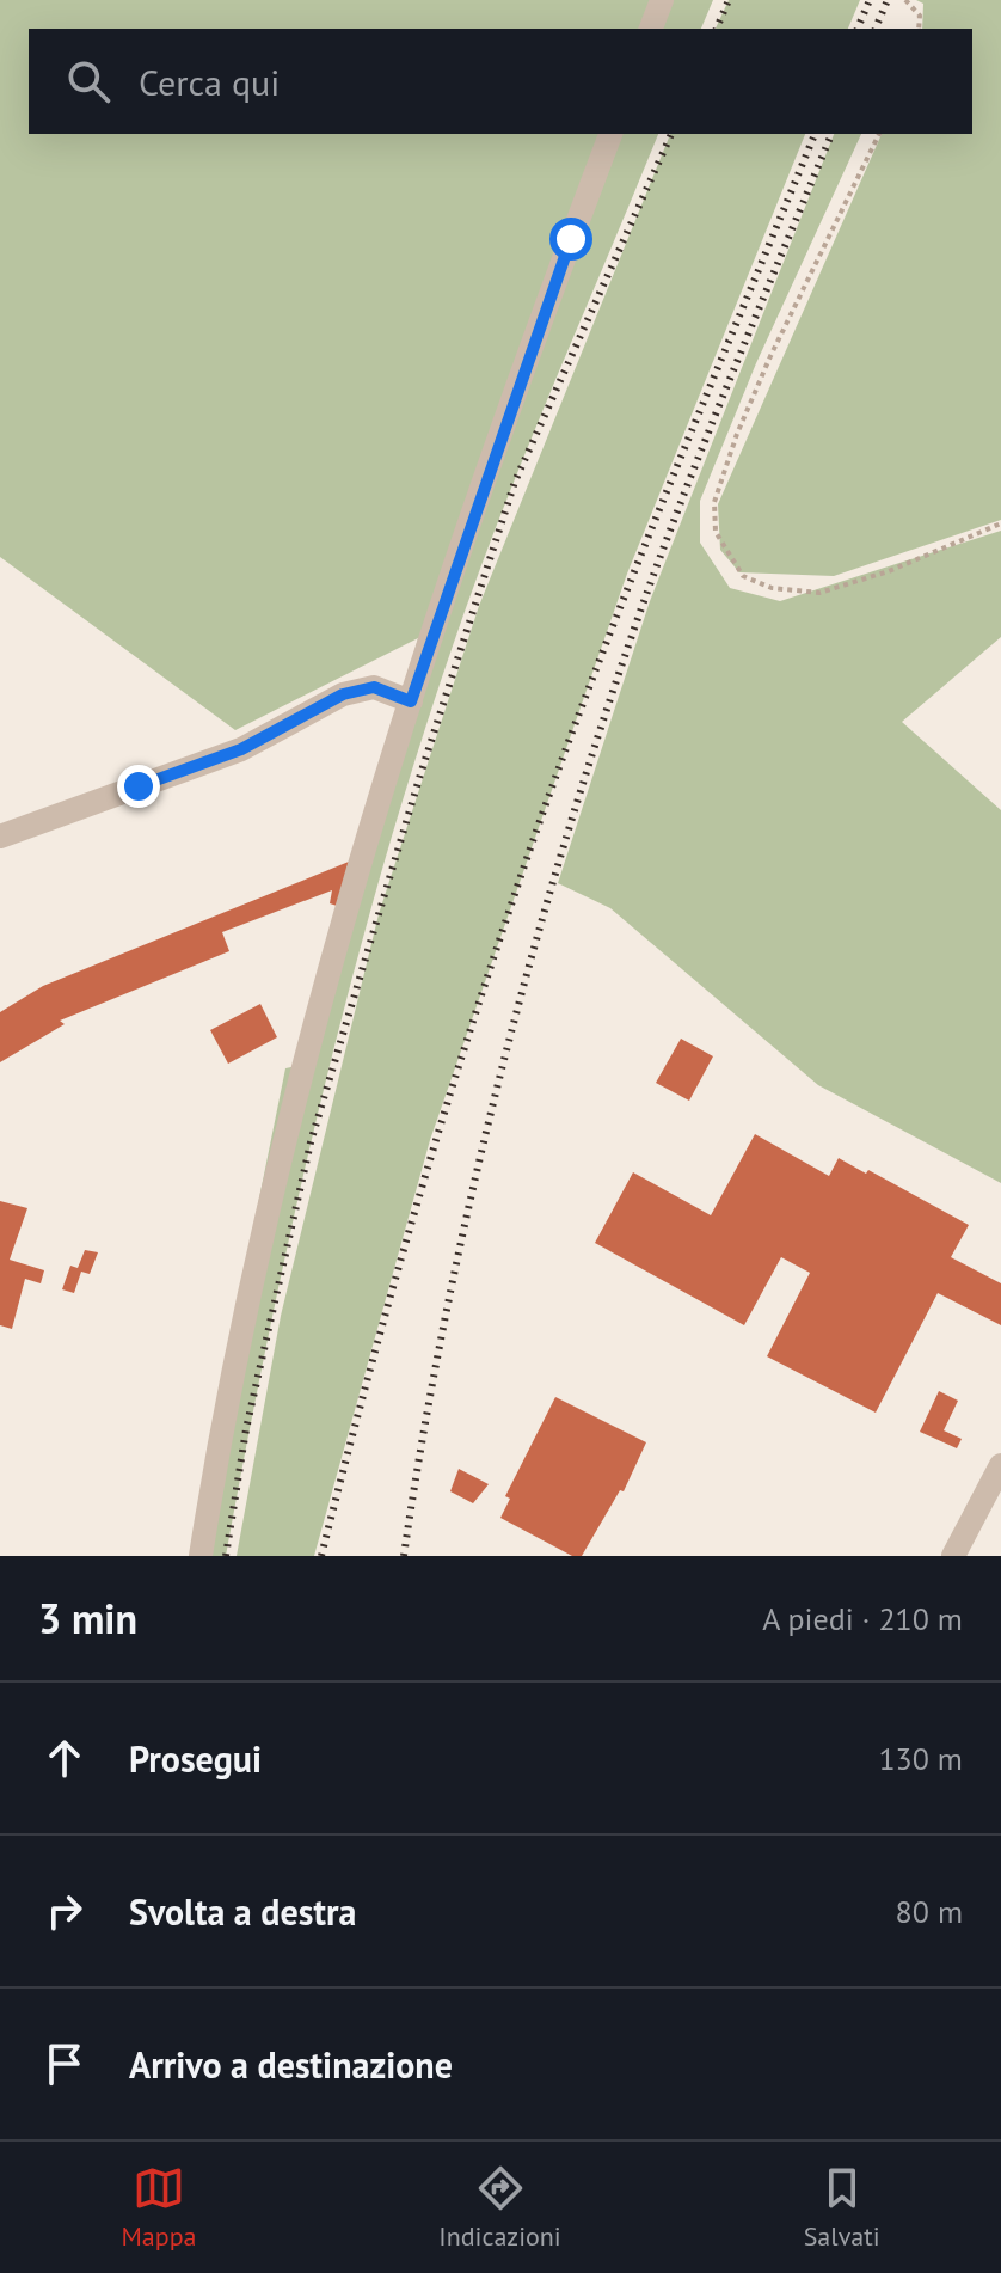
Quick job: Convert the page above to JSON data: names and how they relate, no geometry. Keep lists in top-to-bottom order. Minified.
{"page":{"search":"Cerca qui","heading":["3 min","A piedi · 210 m"],"list":[["Prosegui","130 m"],["Svolta a destra","80 m"],"Arrivo a destinazione"],"nav":["Mappa","Indicazioni","Salvati"]}}
